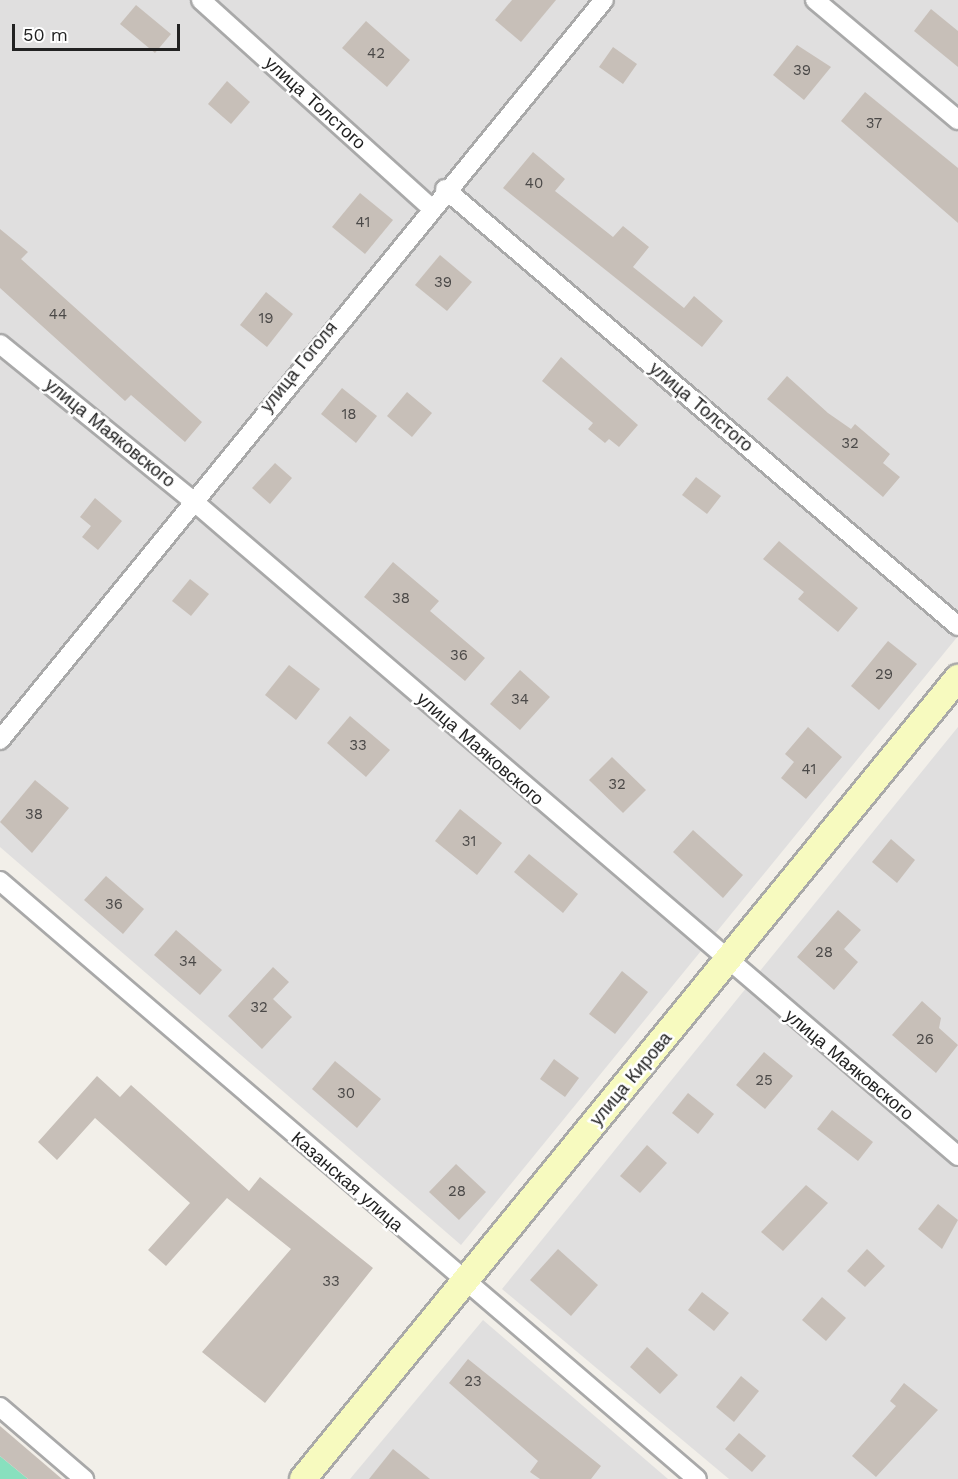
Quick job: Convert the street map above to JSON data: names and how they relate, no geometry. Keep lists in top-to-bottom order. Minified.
{"streets":{"street":["улица Толстого","улица Гоголя","улица Маяковского","улица Кирова","Казанская улица"]},"crossings":[["улица Толстого","улица Гоголя"],["улица Гоголя","улица Маяковского"],["улица Маяковского","улица Кирова"],["улица Кирова","Казанская улица"]],"house_numbers":["42","39","37","40","41","39","44","19","18","32","38","36","29","34","33","41","32","38","31","36","28","34","32","26","25","30","28","33","23"],"scale_bar":"50 m"}
